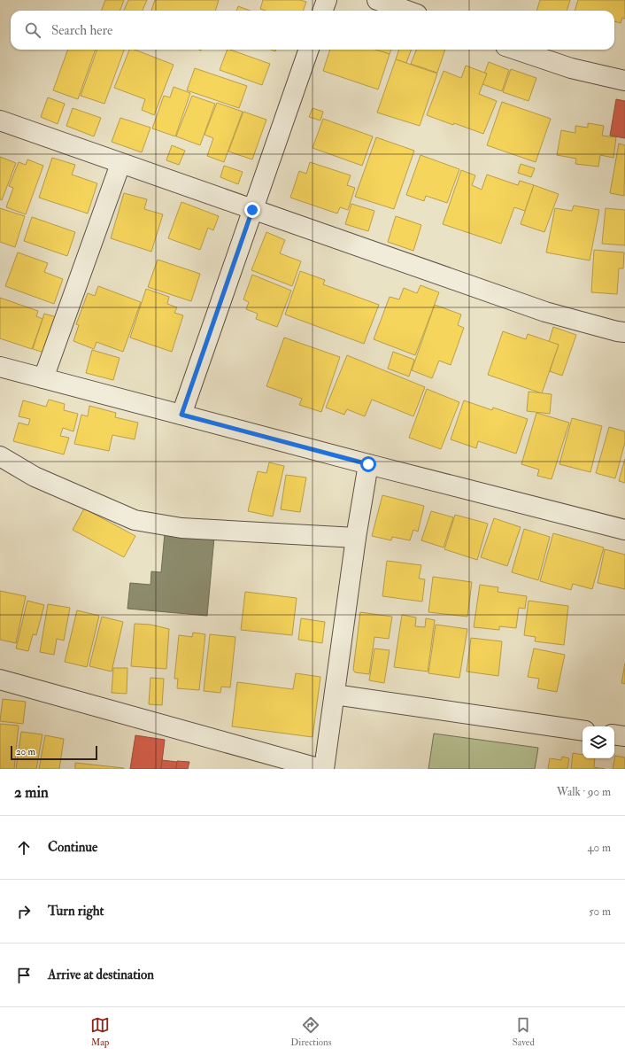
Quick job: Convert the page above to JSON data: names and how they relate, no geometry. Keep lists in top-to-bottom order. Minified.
{"scale_bar":"20 m","page":{"search":"Search here","scale":"20 m","heading":["2 min","Walk · 90 m"],"list":[["Continue","40 m"],["Turn right","50 m"],"Arrive at destination"],"nav":["Map","Directions","Saved"]}}
